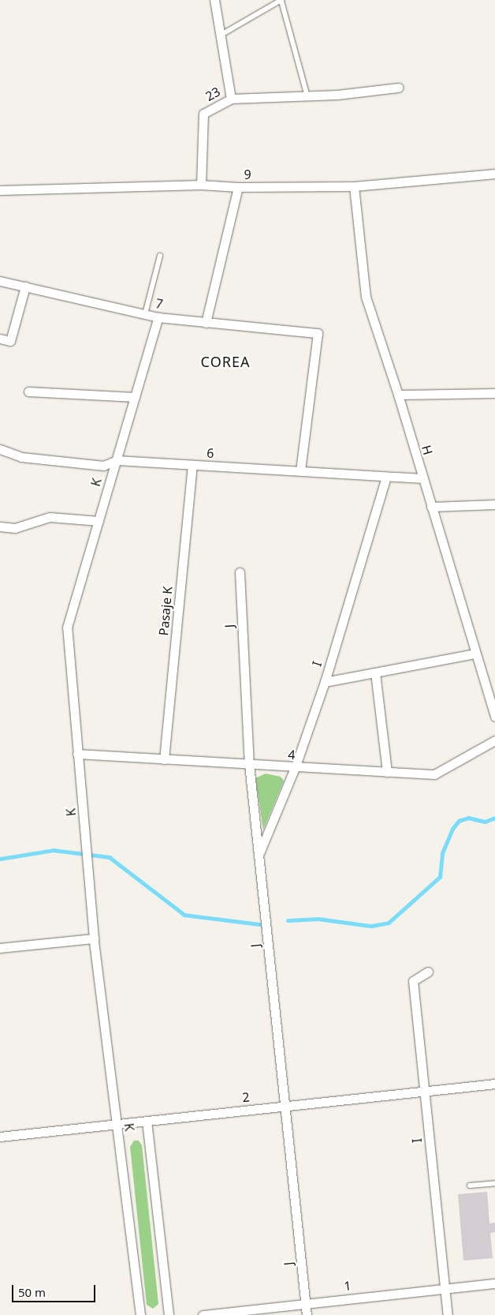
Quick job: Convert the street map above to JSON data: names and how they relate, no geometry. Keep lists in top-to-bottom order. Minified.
{"streets":{"street":["23","9","7","H","6","K","Pasaje K","J","I","4","2","1"]},"crossings":[["23","9"],["9","H"],["7","6"],["7","K"],["H","6"],["6","K"],["6","Pasaje K"],["6","I"],["K","4"],["K","2"],["Pasaje K","4"],["J","I"],["J","4"],["J","2"],["J","1"],["I","4"],["I","2"],["I","1"]],"districts":["COREA"],"scale_bar":"50 m"}
